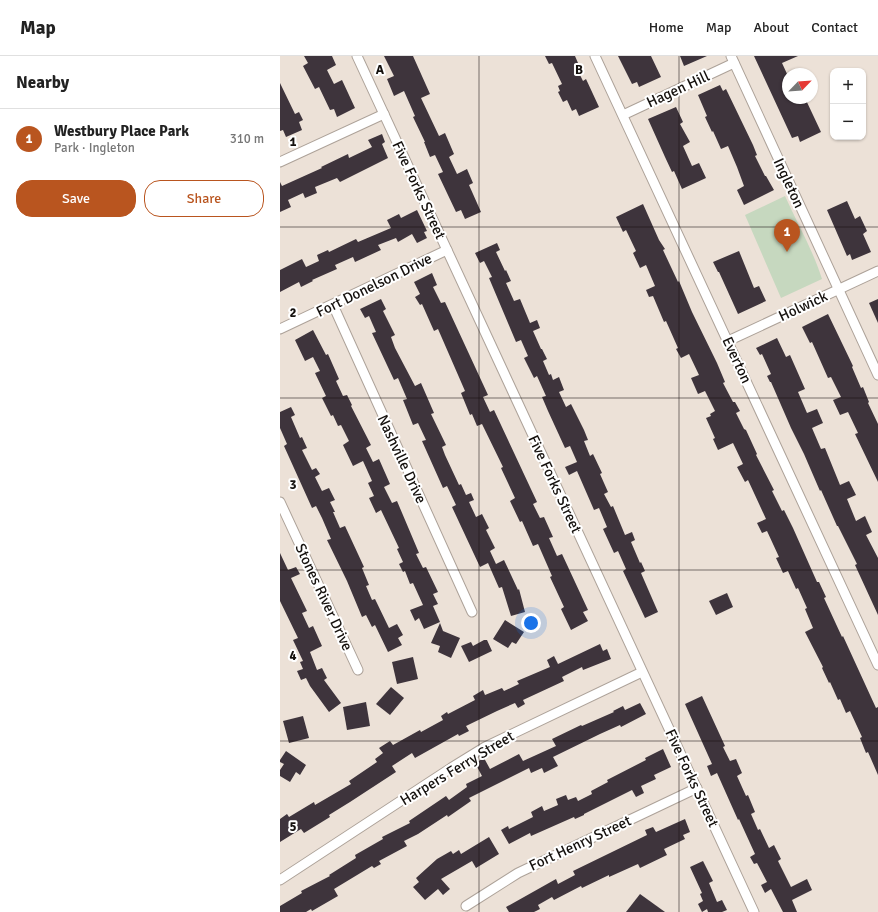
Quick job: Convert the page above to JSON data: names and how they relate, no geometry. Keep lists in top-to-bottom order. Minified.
{"streets":{"street":["Hagen Hill","Ingleton","Five Forks Street","Fort Donelson Drive","Holwick","Everton","Nashville Drive","Stones River Drive","Harpers Ferry Street","Fort Henry Street"]},"crossings":[["Hagen Hill","Ingleton"],["Hagen Hill","Everton"],["Ingleton","Holwick"],["Five Forks Street","Fort Donelson Drive"],["Five Forks Street","Harpers Ferry Street"],["Five Forks Street","Fort Henry Street"],["Fort Donelson Drive","Nashville Drive"],["Holwick","Everton"]],"north":"top right","page":{"header":"Map","nav":["Home","Map","About","Contact"],"heading":"Nearby","map_buttons":["+","−"],"list":[{"mark":"1","name":"Westbury Place Park","note":"Park · Ingleton","value":"310 m"}],"buttons":["Save","Share"],"pins":"1"},"grid":{"columns":["A","B"],"rows":["1","2","3","4","5"]}}
